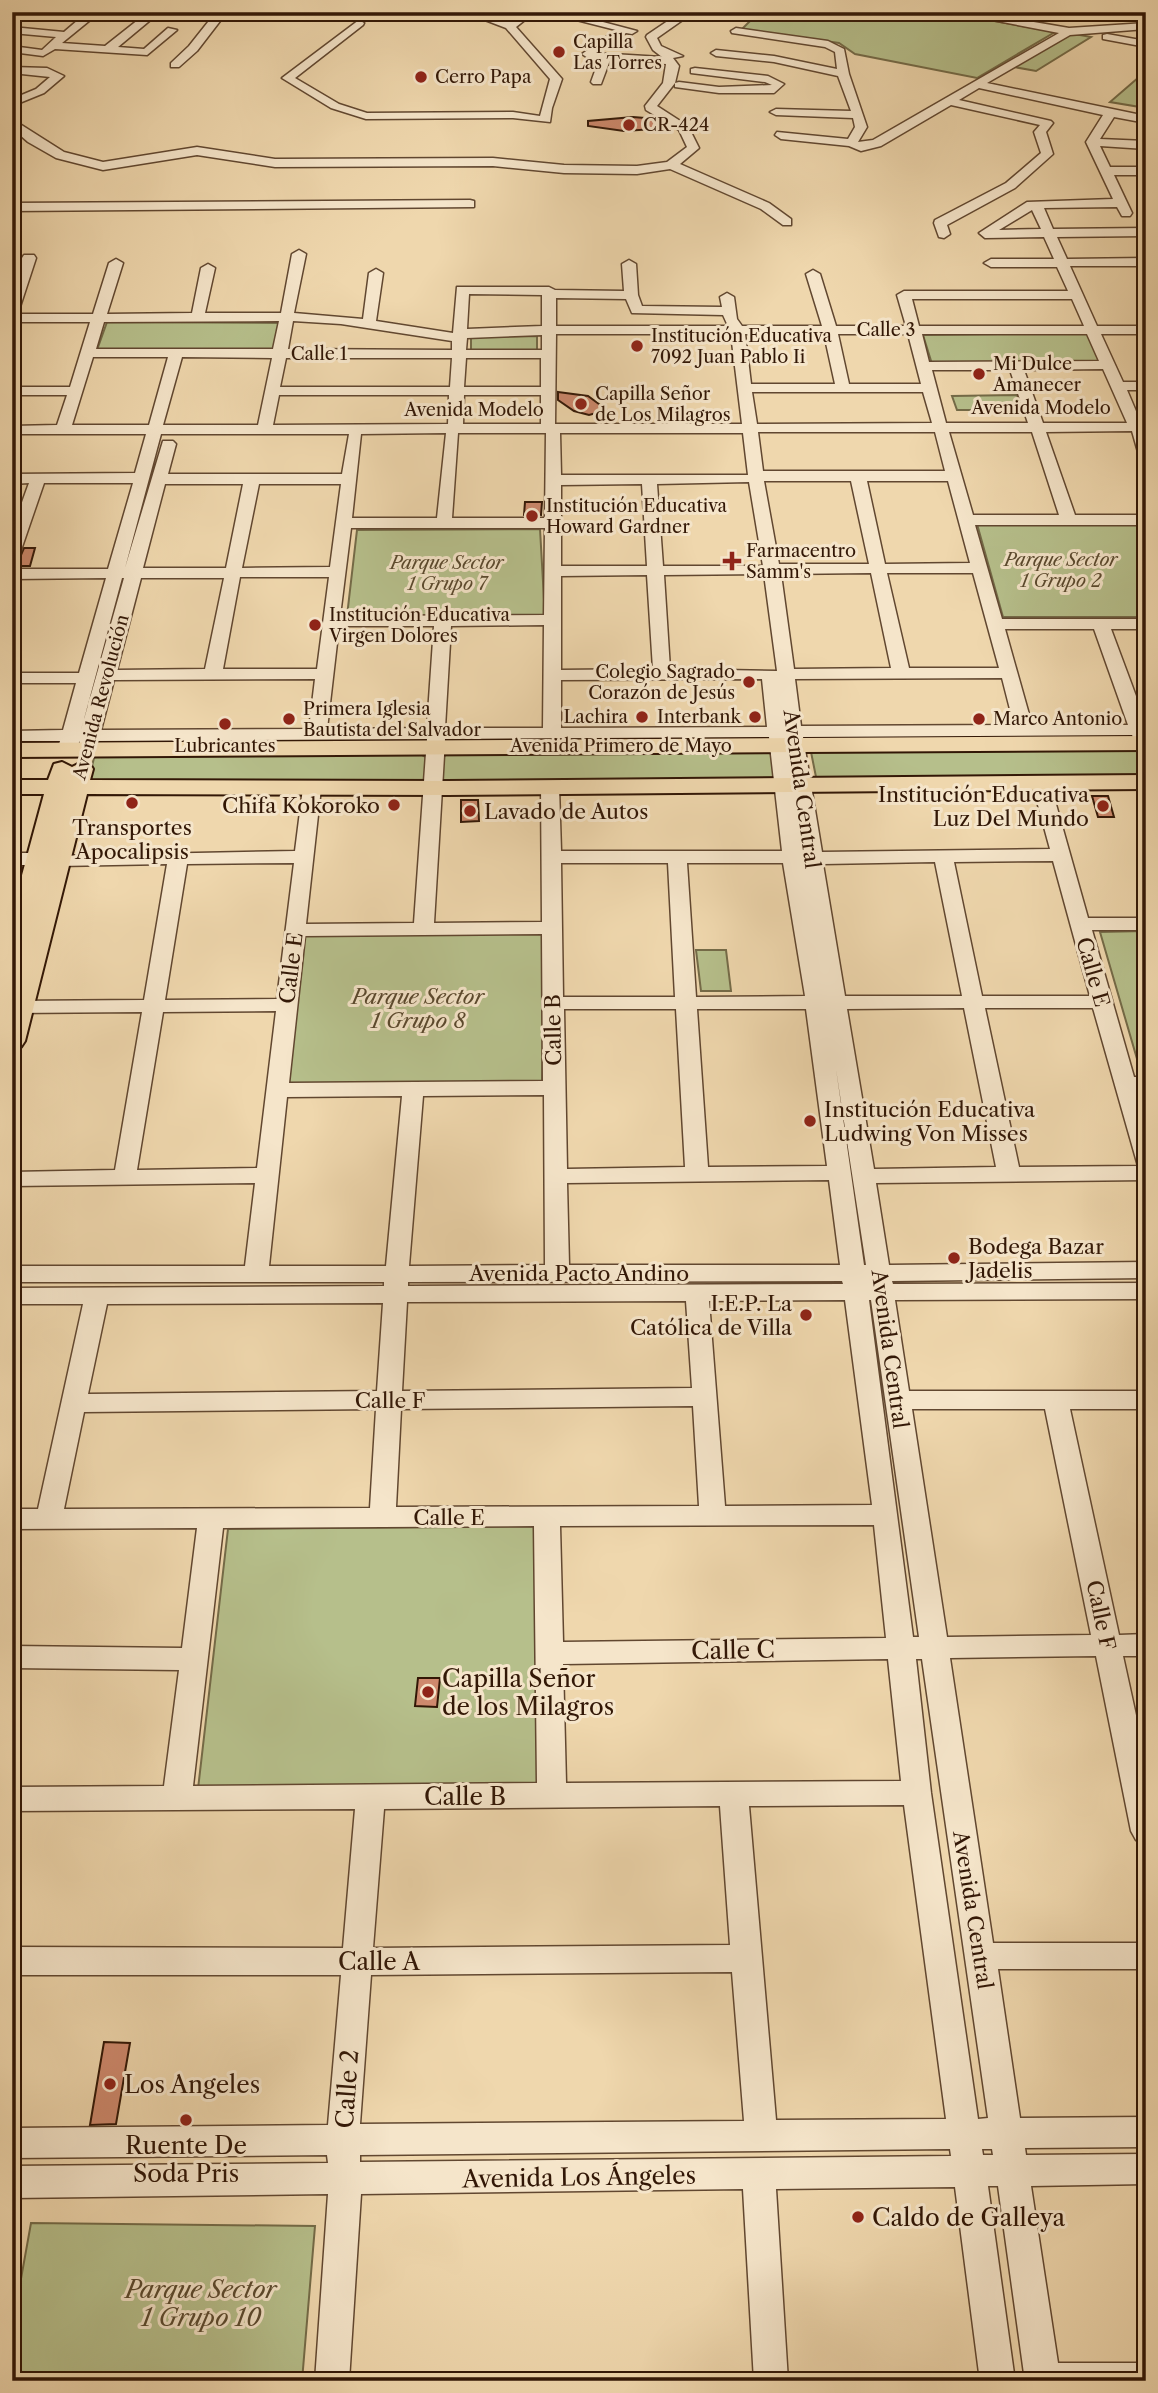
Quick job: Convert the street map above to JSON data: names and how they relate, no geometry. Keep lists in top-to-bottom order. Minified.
{"streets":{"main road":["Avenida Revolución","Avenida Primero de Mayo"],"street":["Calle 3","Calle 1","Avenida Modelo","Avenida Central","Calle E","Calle B","Avenida Pacto Andino","Calle F","Calle C","Calle A","Calle 2","Avenida Los Ángeles"]},"crossings":[["Calle 3","Avenida Central"],["Calle 1","Avenida Revolución"],["Avenida Modelo","Avenida Revolución"],["Avenida Modelo","Avenida Central"],["Avenida Revolución","Avenida Primero de Mayo"],["Avenida Primero de Mayo","Avenida Central"],["Avenida Primero de Mayo","Calle E"],["Avenida Primero de Mayo","Calle B"],["Avenida Central","Calle E"],["Avenida Central","Calle B"],["Avenida Central","Avenida Pacto Andino"],["Avenida Central","Calle C"],["Avenida Central","Avenida Los Ángeles"],["Calle E","Avenida Pacto Andino"],["Calle B","Avenida Pacto Andino"],["Calle B","Calle 2"],["Calle F","Calle C"],["Calle A","Calle 2"],["Calle 2","Avenida Los Ángeles"]],"parks":["Parque Sector 1 Grupo 2","Parque Sector 1 Grupo 7","Parque Sector 1 Grupo 8","Parque Sector 1 Grupo 10"],"places":{"other":["Capilla Las Torres","Cerro Papa","CR-424","Institución Educativa 7092 Juan Pablo Ii","Mi Dulce Amanecer","Capilla Señor de Los Milagros","Institución Educativa Howard Gardner","Institución Educativa Virgen Dolores","Colegio Sagrado Corazón de Jesús","Lachira","Interbank","Primera Iglesia Bautista del Salvador","Marco Antonio","Lubricantes","Transportes Apocalipsis","Chifa Kokoroko","Institución Educativa Luz Del Mundo","Lavado de Autos","Institución Educativa Ludwing Von Misses","Bodega Bazar Jadelis","I.E.P. La Católica de Villa","Capilla Señor de los Milagros","Los Angeles","Ruente De Soda Pris","Caldo de Galleya"],"health":["Farmacentro Samm's"]}}
